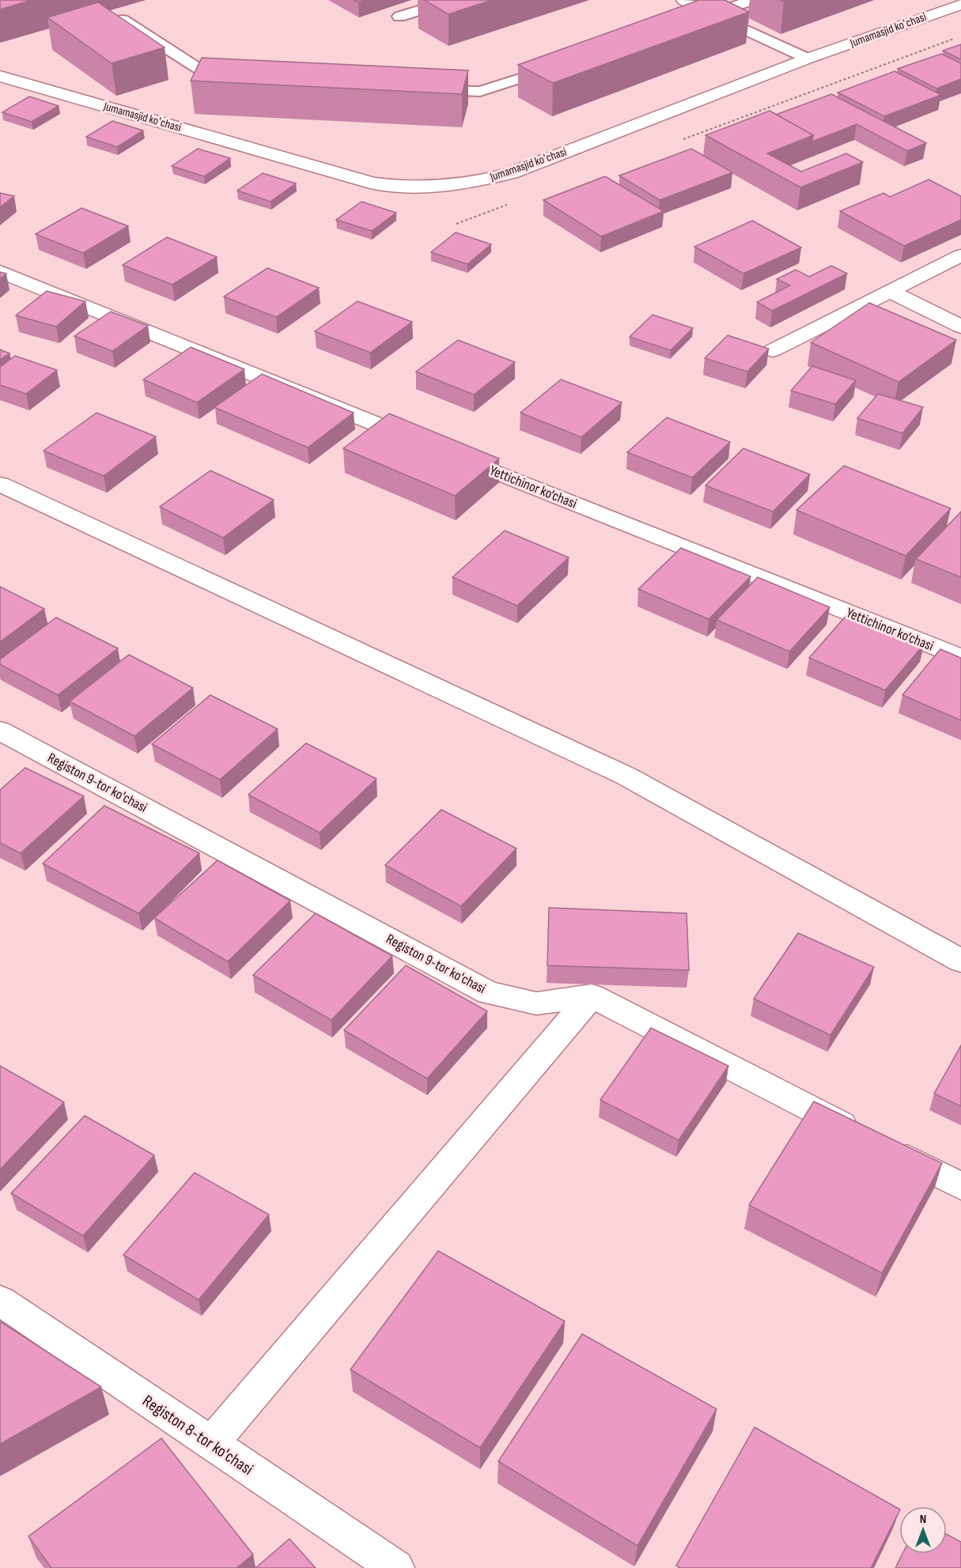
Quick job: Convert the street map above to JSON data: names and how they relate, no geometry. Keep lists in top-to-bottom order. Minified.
{"streets":{"street":["Jumamasjid koʻchasi","Yettichinor ko‘chasi","Registon 9-tor ko'chasi","Registon 8-tor ko'chasi"]},"north":"top"}
